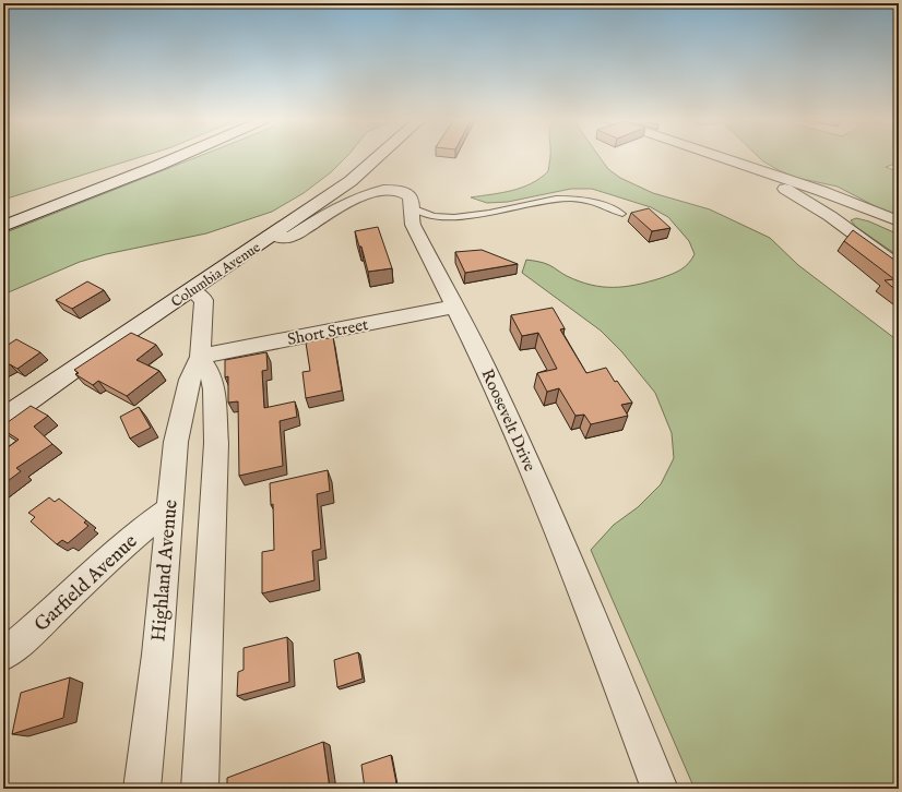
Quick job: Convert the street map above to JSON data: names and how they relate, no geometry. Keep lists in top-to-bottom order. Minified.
{"streets":{"street":["Columbia Avenue","Short Street","Roosevelt Drive","Highland Avenue","Garfield Avenue"]},"crossings":[["Columbia Avenue","Roosevelt Drive"],["Columbia Avenue","Highland Avenue"],["Short Street","Roosevelt Drive"],["Short Street","Highland Avenue"],["Highland Avenue","Garfield Avenue"]]}
